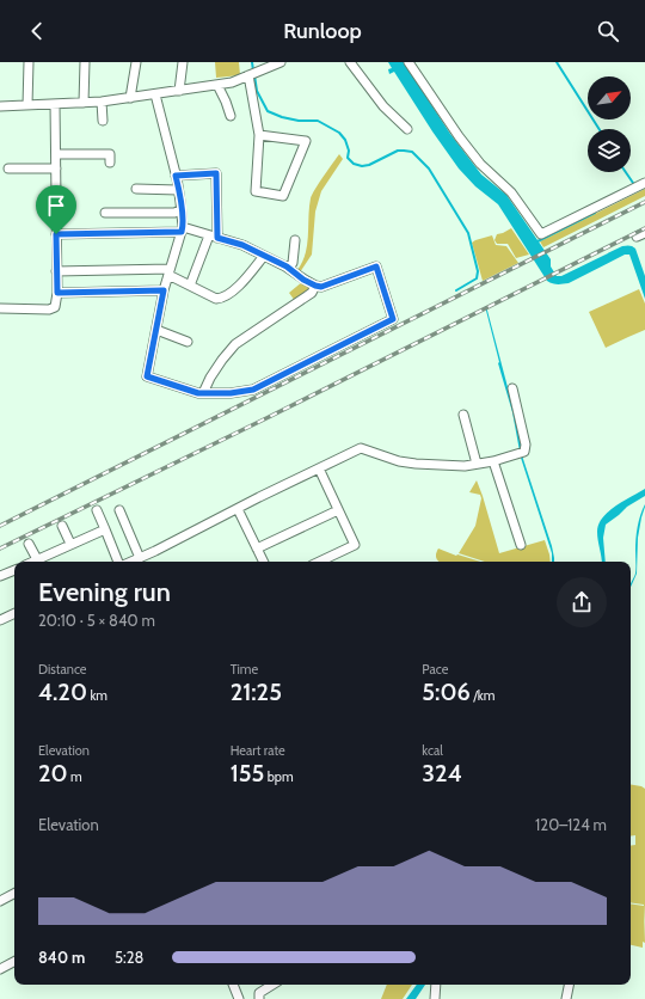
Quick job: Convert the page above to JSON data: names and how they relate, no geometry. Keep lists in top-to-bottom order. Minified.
{"north":"top right","page":{"header":"Runloop","heading":["Evening run","20:10 · 5 × 840 m"],"stats":[["Distance","4.20 km"],["Time","21:25"],["Pace","5:06 /km"],["Elevation","20 m"],["Heart rate","155 bpm"],["kcal","324"]],"chart":["Elevation","120–124 m"],"list":[{"name":"840 m","note":"5:28"}]}}
